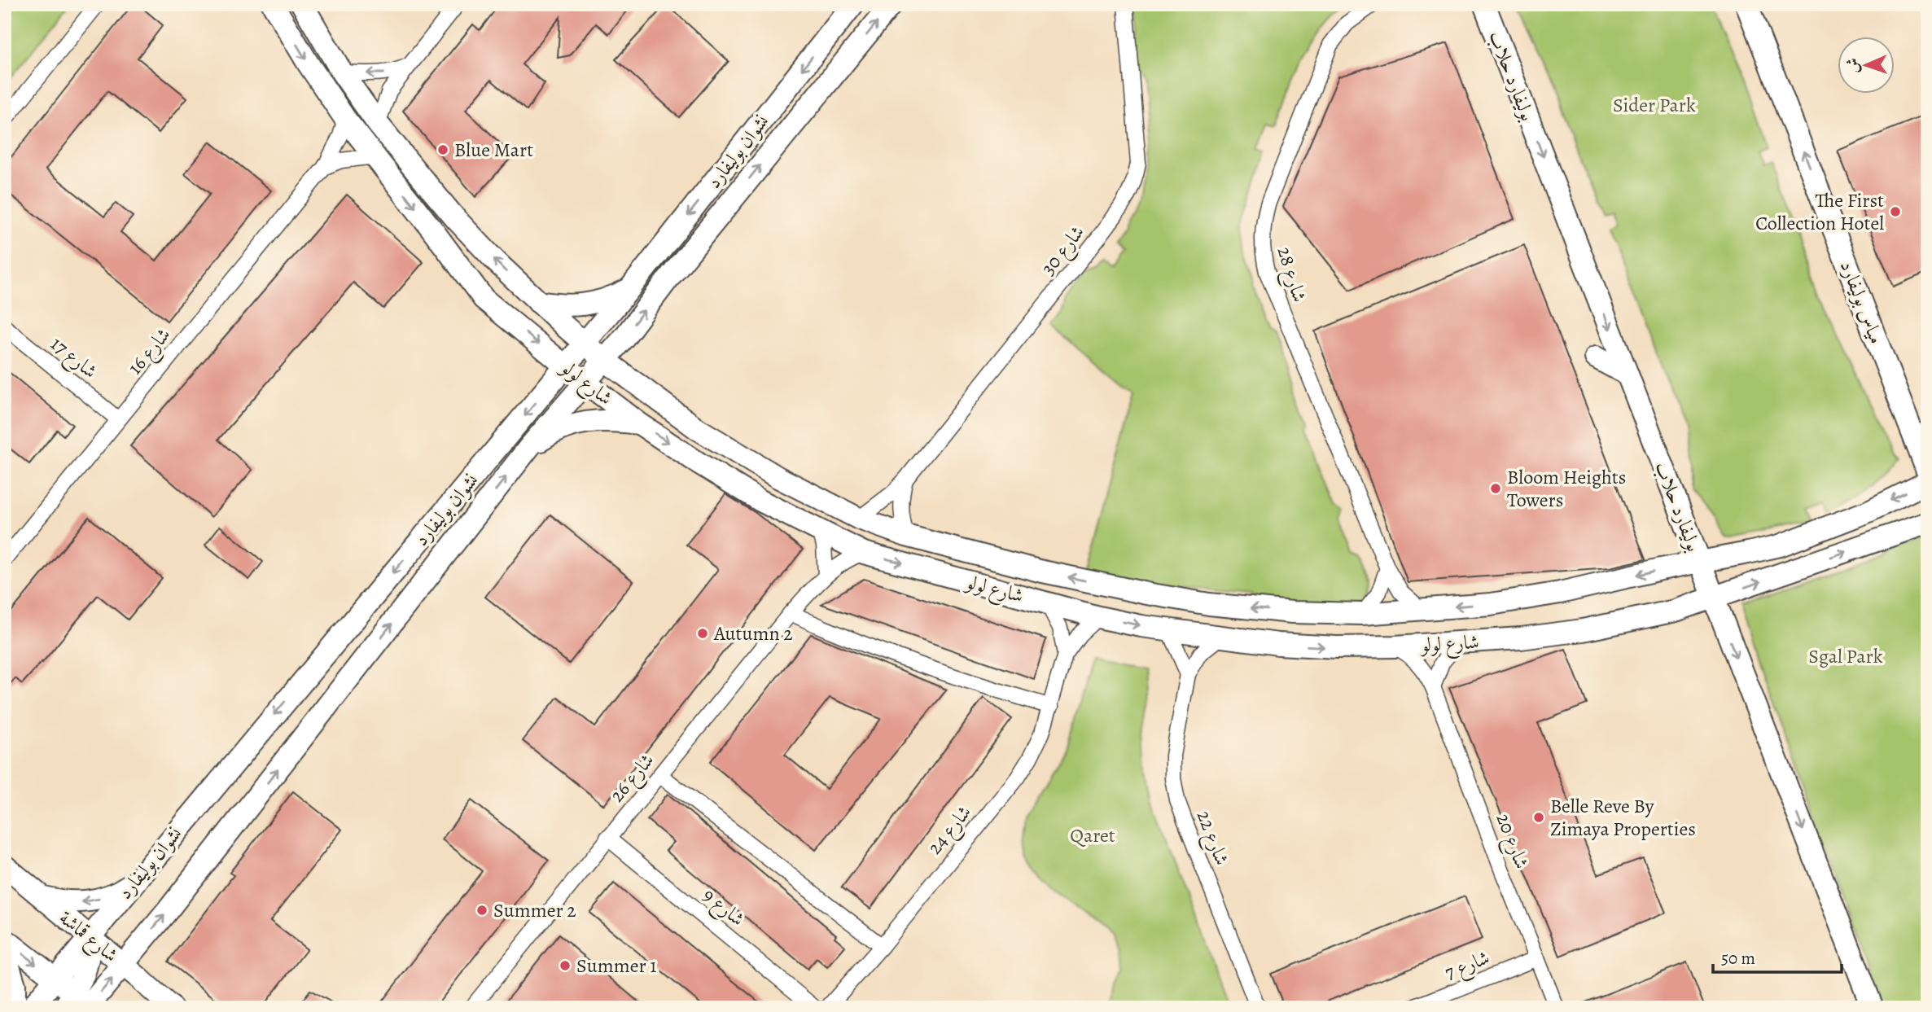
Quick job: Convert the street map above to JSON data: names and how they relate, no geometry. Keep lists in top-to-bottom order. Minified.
{"streets":{"street":["بوليفارد حلاب","نشوان بوليفارد","شارع 30","شارع 28","مياس بوليفارد","شارع 16","شارع 17","شارع لولو","شارع 26","شارع 24","شارع 22","شارع 20","شارع 9","شارع قماشة","شارع 7"]},"crossings":[["بوليفارد حلاب","شارع لولو"],["نشوان بوليفارد","شارع لولو"],["نشوان بوليفارد","شارع قماشة"],["شارع 30","شارع لولو"],["شارع 28","شارع لولو"],["شارع 16","شارع 17"],["شارع 16","شارع لولو"],["شارع لولو","شارع 26"],["شارع لولو","شارع 24"],["شارع لولو","شارع 22"],["شارع لولو","شارع 20"],["شارع 26","شارع 9"],["شارع 20","شارع 7"]],"one_way":["بوليفارد حلاب","مياس بوليفارد"],"parks":["Sider Park","Sgal Park","Qaret"],"places":["Blue Mart","The First Collection Hotel","Bloom Heights Towers","Autumn 2","Belle Reve By Zimaya Properties","Summer 2","Summer 1"],"scale_bar":"50 m","north":"left"}
